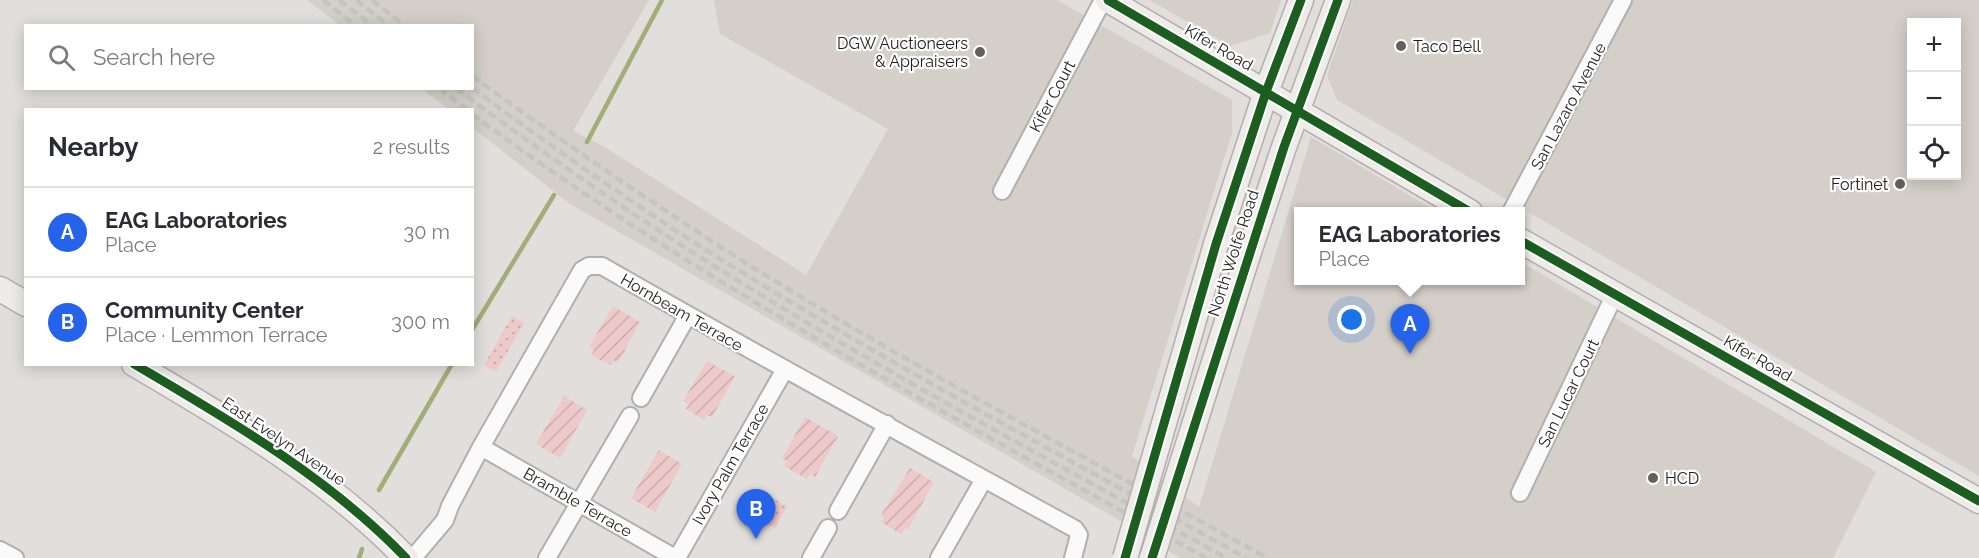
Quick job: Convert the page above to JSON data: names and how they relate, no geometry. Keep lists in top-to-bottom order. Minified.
{"streets":{"main road":["Kifer Road","North Wolfe Road","East Evelyn Avenue"],"street":["Kifer Court","San Lazaro Avenue","Hornbeam Terrace","San Lucar Court","Ivory Palm Terrace","Bramble Terrace"]},"crossings":[["Kifer Road","Kifer Court"],["Kifer Road","North Wolfe Road"],["Kifer Road","San Lucar Court"],["Hornbeam Terrace","Ivory Palm Terrace"],["Hornbeam Terrace","Bramble Terrace"],["Ivory Palm Terrace","Bramble Terrace"]],"places":["Taco Bell","DGW Auctioneers & Appraisers","Fortinet","HCD"],"page":{"map_buttons":["+","−"],"search":"Search here","heading":["Nearby","2 results"],"list":[{"mark":"A","name":"EAG Laboratories","note":"Place","value":"30 m"},{"mark":"B","name":"Community Center","note":"Place · Lemmon Terrace","value":"300 m"}],"popup":["EAG Laboratories","Place"],"pins":["A","B"]}}
